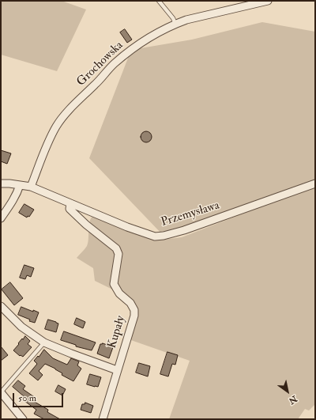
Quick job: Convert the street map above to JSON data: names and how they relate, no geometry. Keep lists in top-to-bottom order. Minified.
{"streets":{"street":["Grochowska","Przemysława","Kupały"]},"crossings":[["Grochowska","Przemysława"],["Przemysława","Kupały"]],"scale_bar":"50 m","north":"bottom right"}
